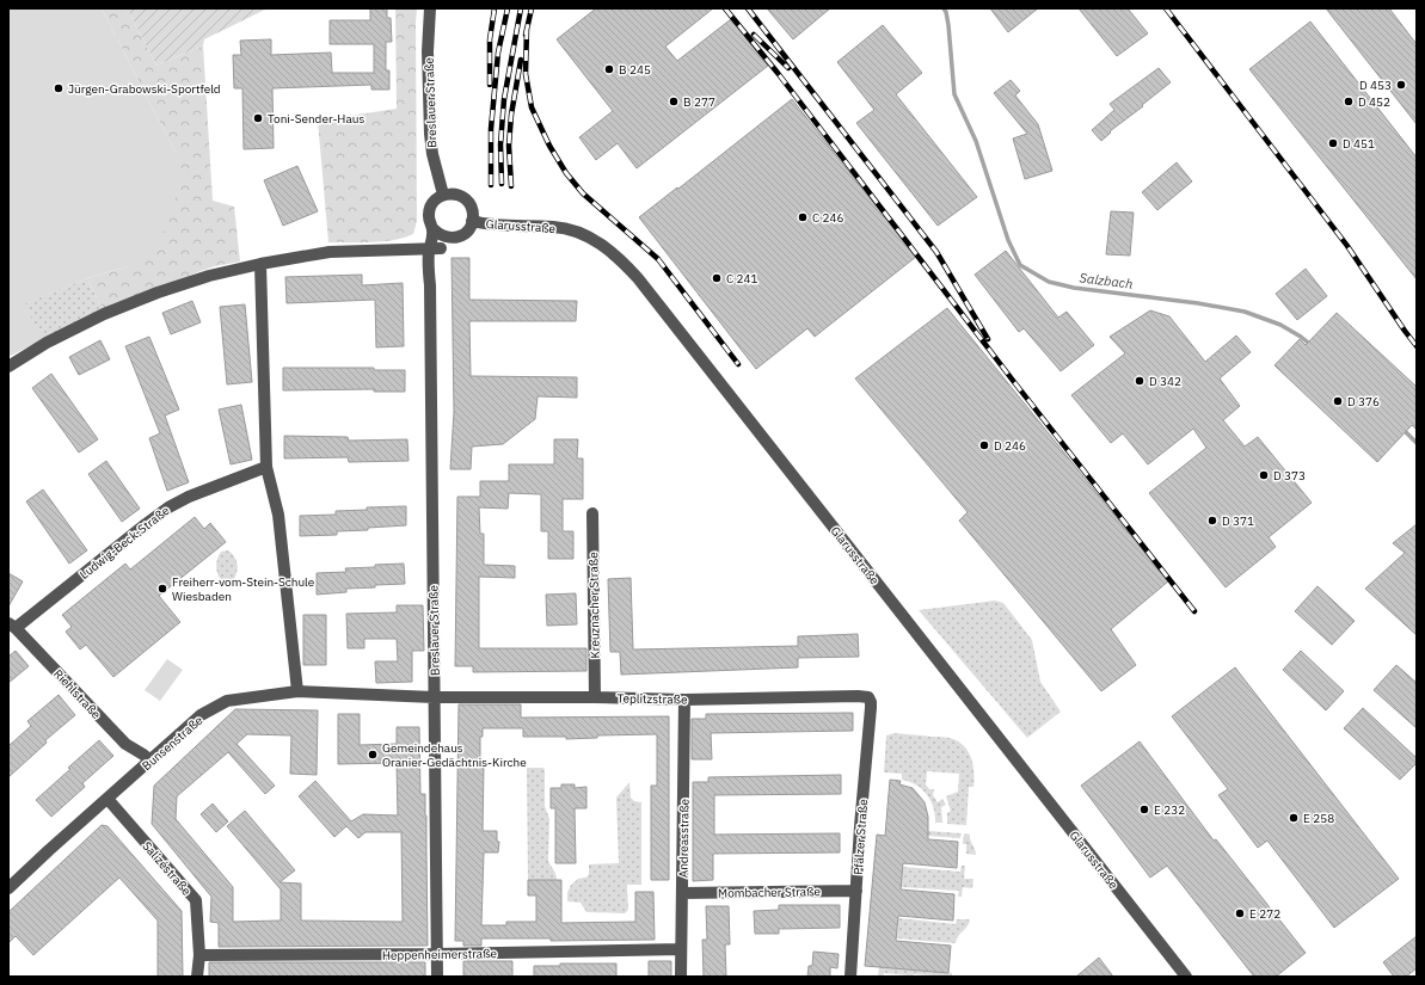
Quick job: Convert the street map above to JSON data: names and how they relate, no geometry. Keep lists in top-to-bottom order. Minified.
{"streets":{"street":["Breslauer Straße","Glarusstraße","Ludwig-Beck-Straße","Kreuznacher Straße","Riehlstraße","Teplitzstraße","Bunsenstraße","Pfälzer Straße","Andreasstraße","Salizéstraße","Mombacher Straße","Heppenheimerstraße"]},"crossings":[["Breslauer Straße","Glarusstraße"],["Breslauer Straße","Teplitzstraße"],["Breslauer Straße","Bunsenstraße"],["Breslauer Straße","Heppenheimerstraße"],["Ludwig-Beck-Straße","Riehlstraße"],["Kreuznacher Straße","Teplitzstraße"],["Riehlstraße","Bunsenstraße"],["Teplitzstraße","Bunsenstraße"],["Teplitzstraße","Pfälzer Straße"],["Teplitzstraße","Andreasstraße"],["Bunsenstraße","Salizéstraße"],["Pfälzer Straße","Mombacher Straße"],["Andreasstraße","Mombacher Straße"],["Andreasstraße","Heppenheimerstraße"],["Salizéstraße","Heppenheimerstraße"]],"water":["Salzbach"],"places":["B 245","D 453","Jürgen-Grabowski-Sportfeld","B 277","D 452","Toni-Sender-Haus","D 451","C 246","C 241","D 342","D 376","D 246","D 373","D 371","Freiherr-vom-Stein-Schule Wiesbaden","Gemeindehaus Oranier-Gedächtnis-Kirche","E 232","E 258","E 272"]}
